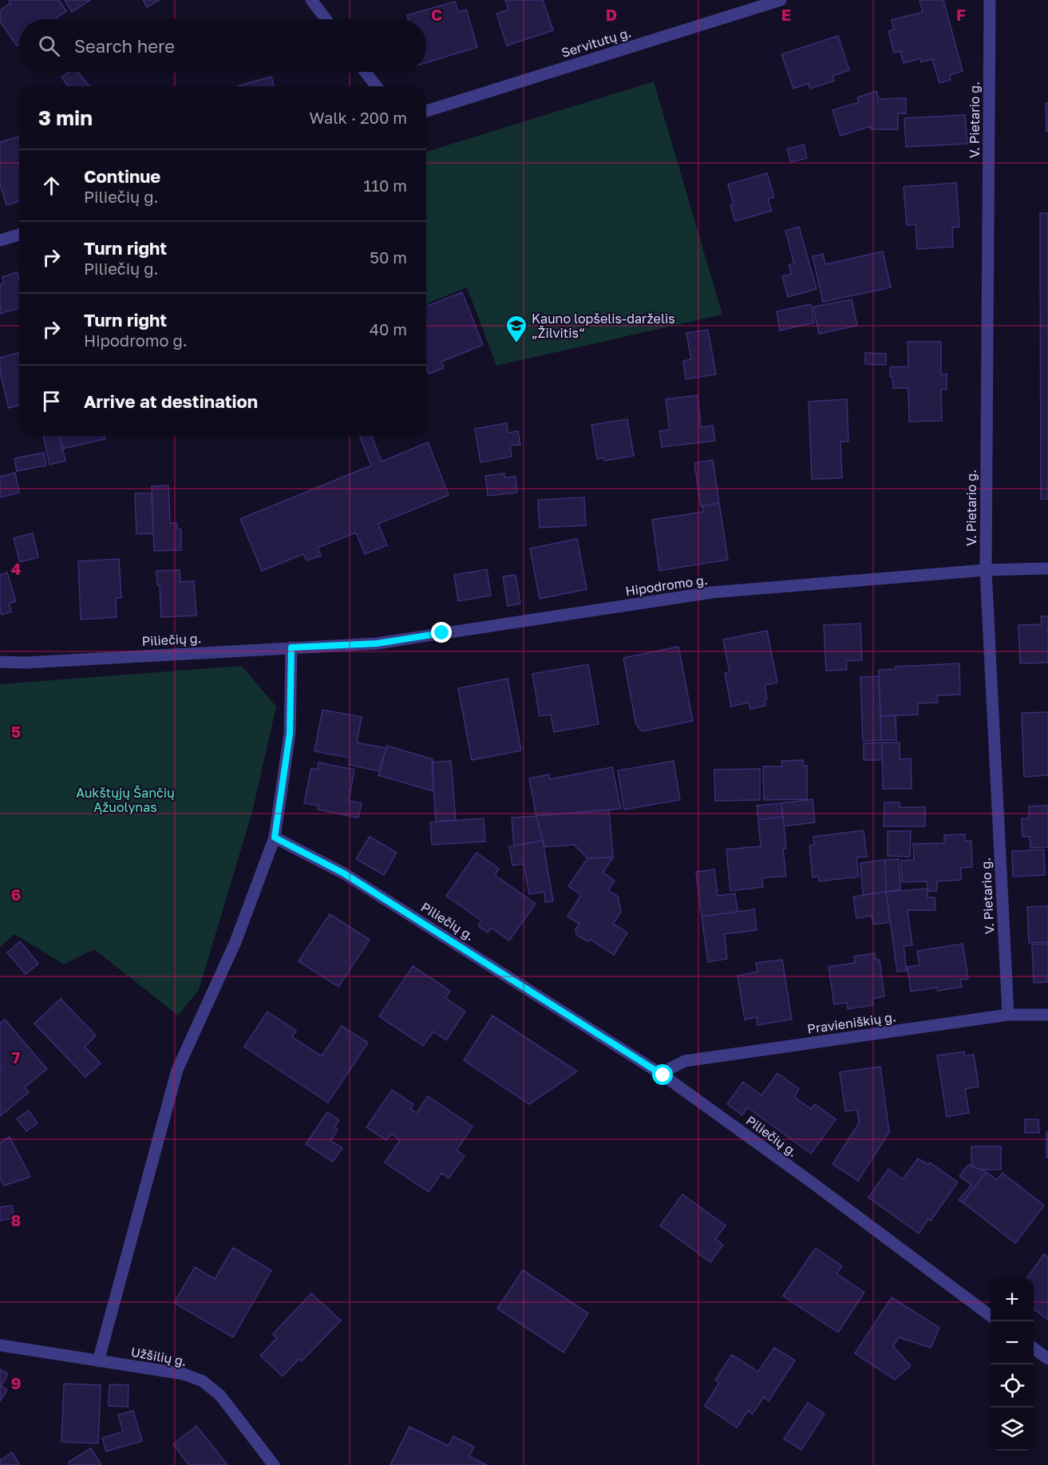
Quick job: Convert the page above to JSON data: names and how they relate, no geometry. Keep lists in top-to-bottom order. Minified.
{"streets":{"street":["Servitutų g.","V. Pietario g.","Hipodromo g.","Piliečių g.","Pravieniškių g.","Užšilių g."]},"crossings":[["V. Pietario g.","Hipodromo g."],["V. Pietario g.","Pravieniškių g."],["Hipodromo g.","Piliečių g."],["Piliečių g.","Pravieniškių g."]],"parks":["Aukštųjų Šančių Ąžuolynas"],"places":{"school or university":["Kauno lopšelis-darželis „Žilvitis“"]},"page":{"search":"Search here","heading":["3 min","Walk · 200 m"],"list":[["Continue","Piliečių g.","110 m"],["Turn right","Piliečių g.","50 m"],["Turn right","Hipodromo g.","40 m"],"Arrive at destination"],"map_buttons":["+","−"]},"grid":{"columns":["C","D","E","F"],"rows":["4","5","6","7","8","9"]}}
